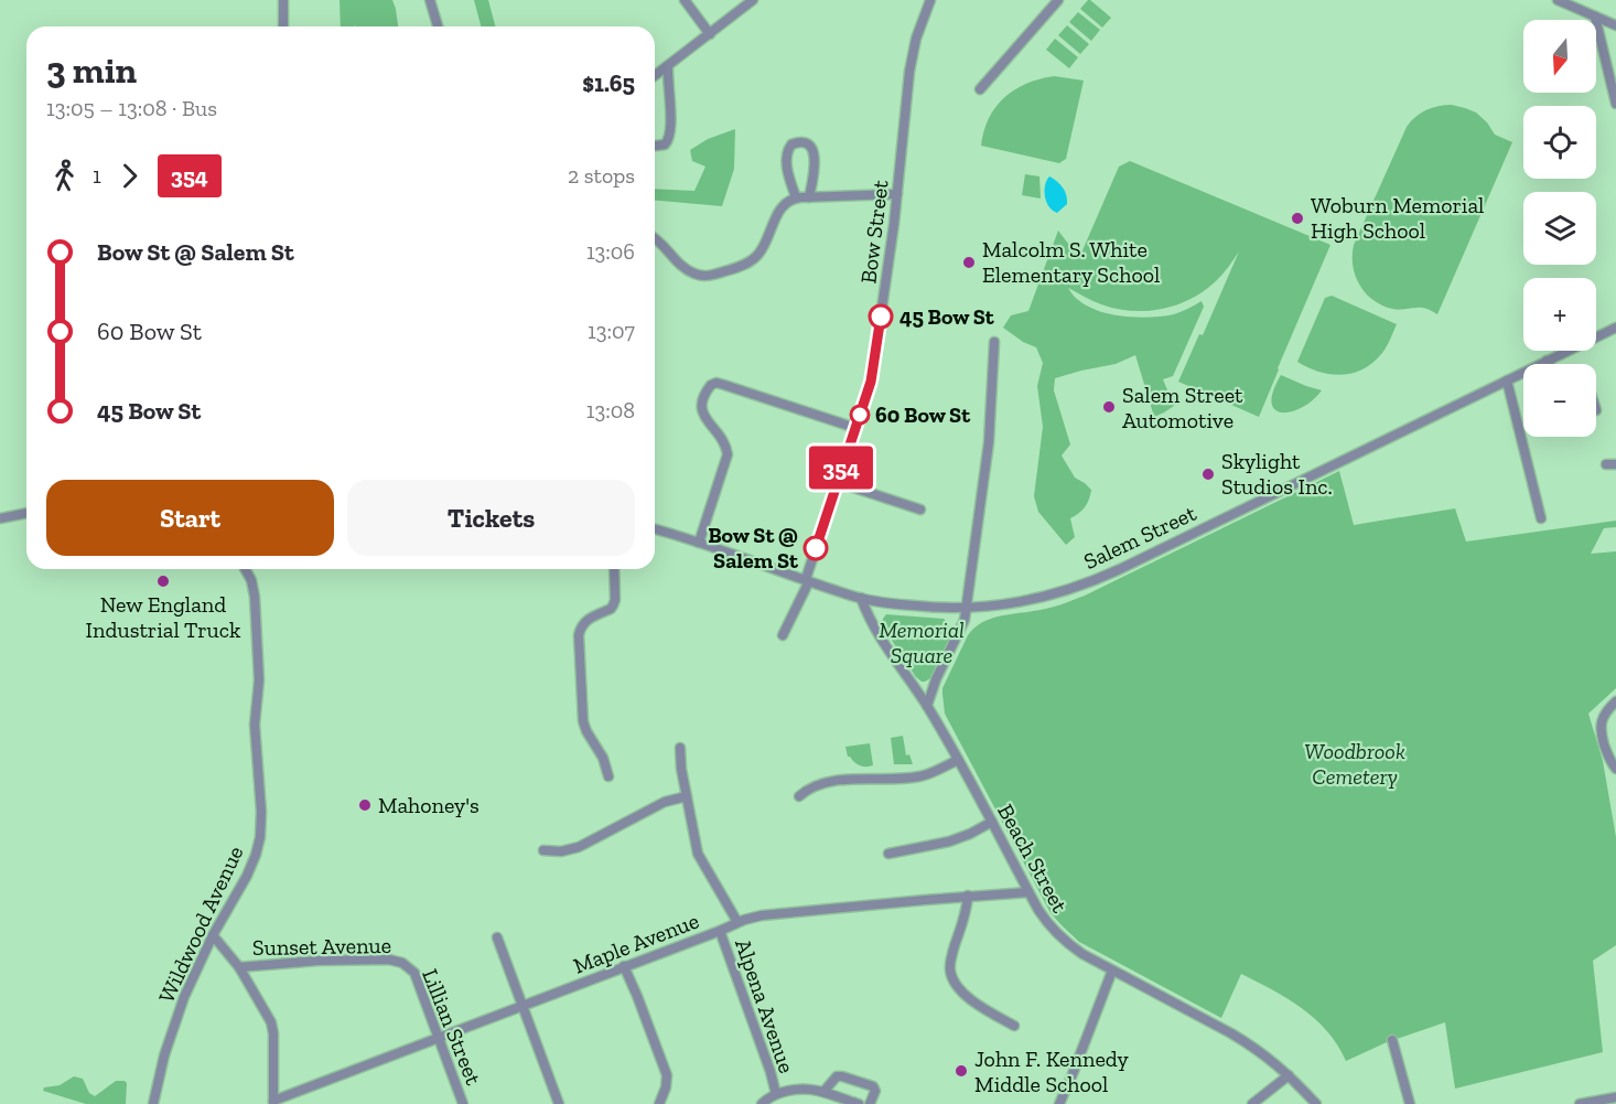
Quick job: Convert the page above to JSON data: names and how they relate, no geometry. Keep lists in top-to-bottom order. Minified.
{"streets":{"street":["Bow Street","Salem Street","Beach Street","Wildwood Avenue","Maple Avenue","Sunset Avenue","Alpena Avenue","Lillian Street"]},"crossings":[["Bow Street","Salem Street"],["Salem Street","Beach Street"],["Beach Street","Maple Avenue"],["Maple Avenue","Alpena Avenue"],["Maple Avenue","Lillian Street"],["Sunset Avenue","Lillian Street"]],"parks":["Memorial Square","Woodbrook Cemetery"],"places":["Woburn Memorial High School","Malcolm S. White Elementary School","45 Bow St","Salem Street Automotive","60 Bow St","Skylight Studios Inc.","Bow St @ Salem St","New England Industrial Truck","Mahoney's","John F. Kennedy Middle School"],"lines":["bus line 354"],"north":"bottom","page":{"on_map":"354","map_buttons":["+","−"],"heading":["3 min","13:05 – 13:08 · Bus","$1.65"],"legs":["1","354","2 stops"],"list":[{"name":"Bow St @ Salem St","value":"13:06"},{"name":"60 Bow St","value":"13:07"},{"name":"45 Bow St","value":"13:08"}],"buttons":["Start","Tickets"]}}
